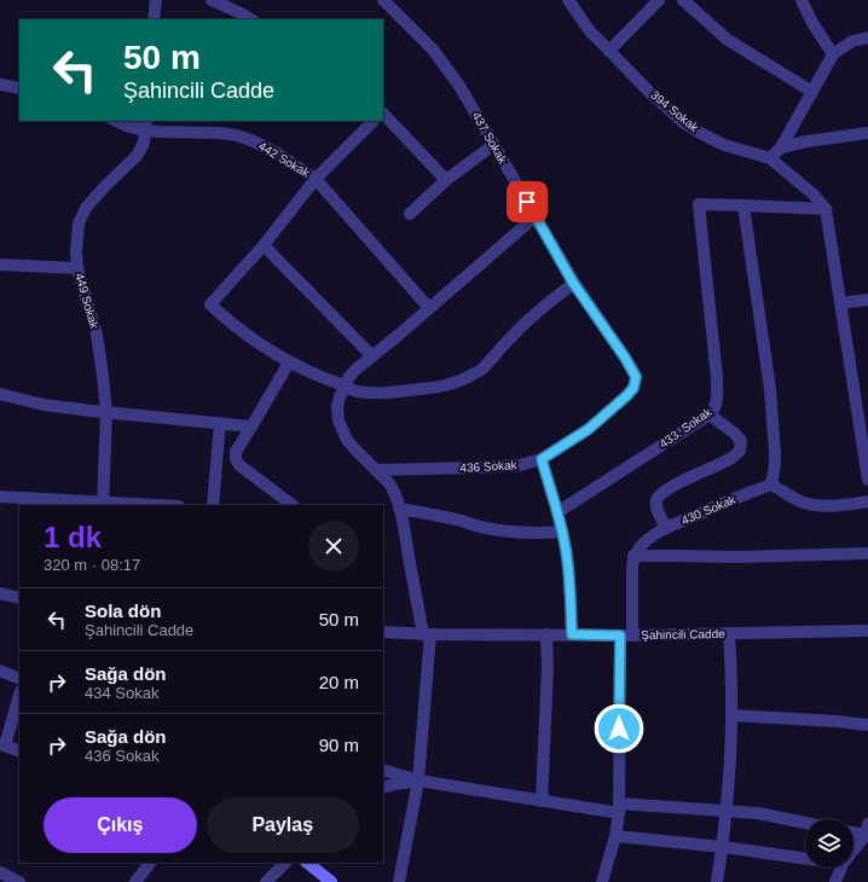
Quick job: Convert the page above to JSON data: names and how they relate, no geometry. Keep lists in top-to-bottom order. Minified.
{"streets":{"street":["394 Sokak","437 Sokak","442 Sokak","449 Sokak","433. Sokak","436 Sokak","430 Sokak","Şahincili Cadde"]},"crossings":[["437 Sokak","436 Sokak"],["442 Sokak","449 Sokak"]],"page":{"turn":["50 m","Şahincili Cadde"],"heading":["1 dk","320 m · 08:17"],"list":[{"name":"Sola dön","note":"Şahincili Cadde","value":"50 m"},{"name":"Sağa dön","note":"434 Sokak","value":"20 m"},{"name":"Sağa dön","note":"436 Sokak","value":"90 m"}],"buttons":["Çıkış","Paylaş"]}}
